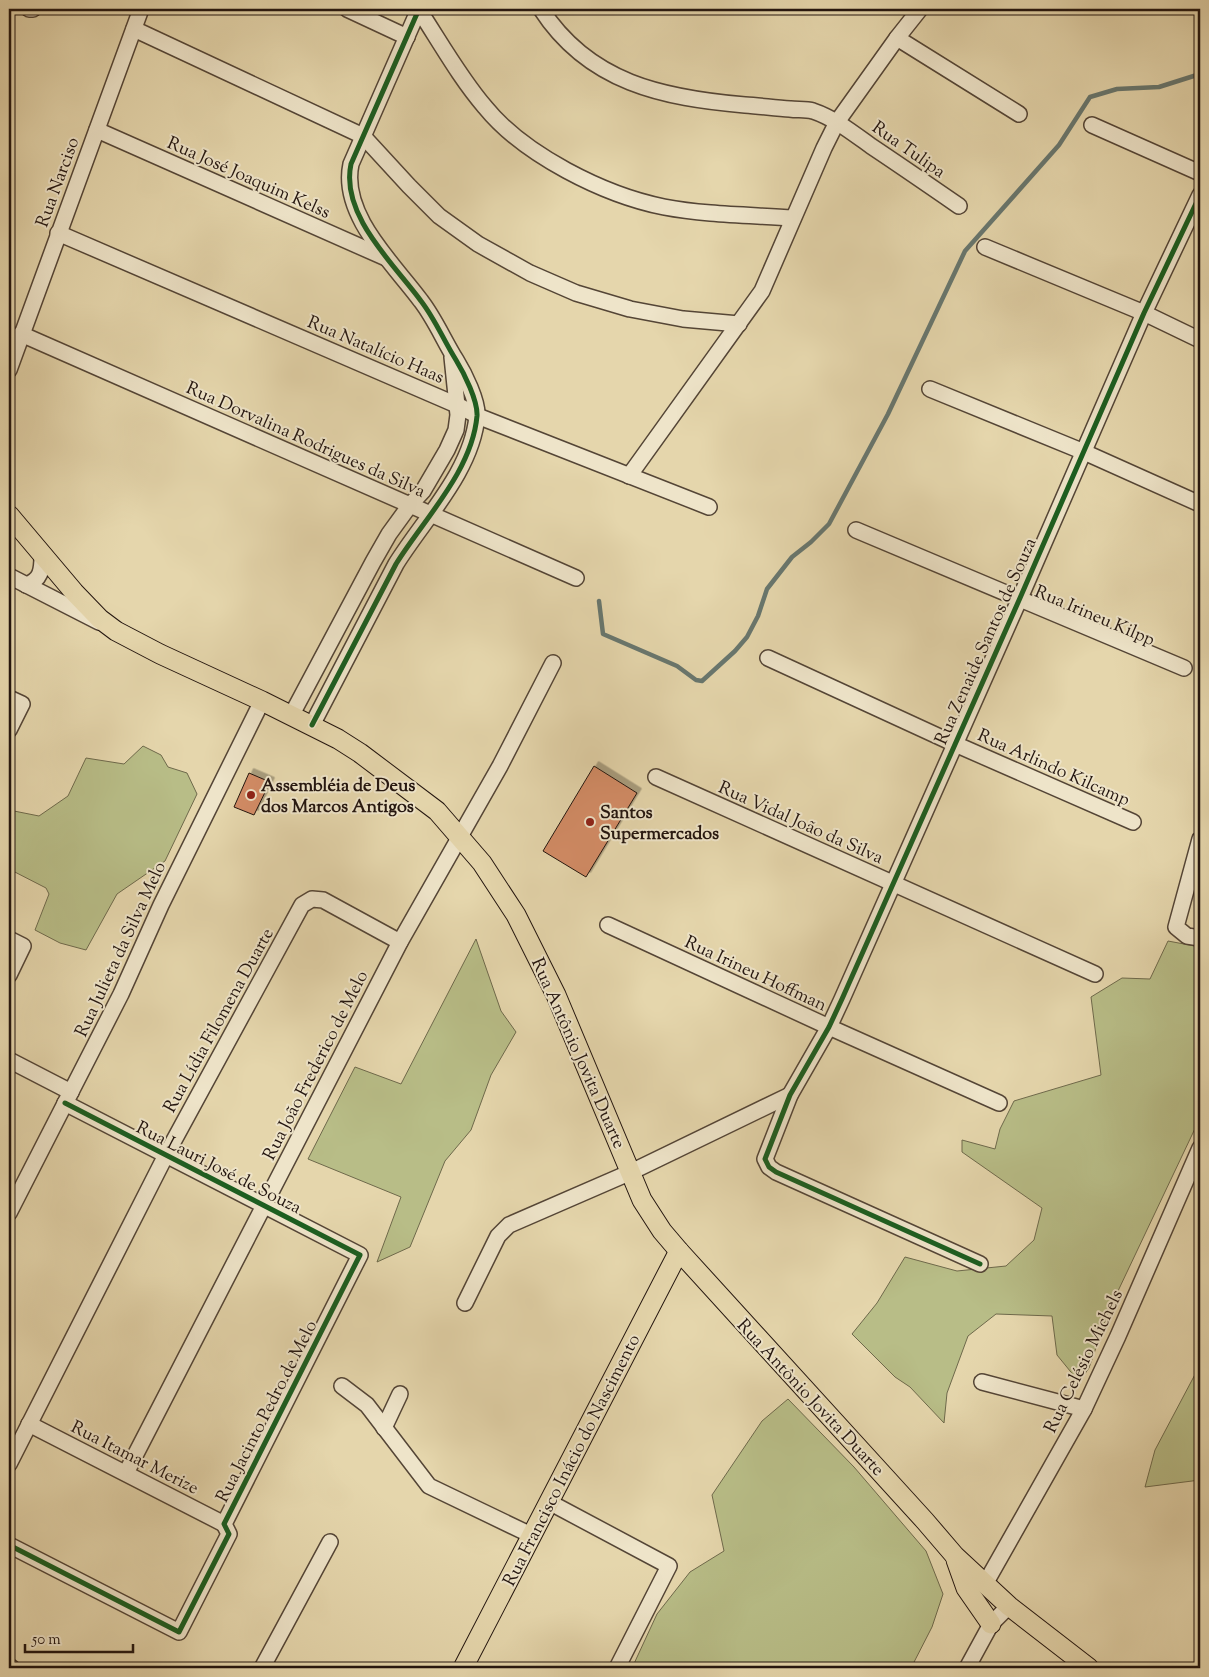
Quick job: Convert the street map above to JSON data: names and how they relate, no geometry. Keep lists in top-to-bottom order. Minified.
{"streets":{"main road":["Rua Antônio Jovita Duarte","Rua Francisco Inácio do Nascimento"],"street":["Rua Tulipa","Rua José Joaquim Kelss","Rua Narciso","Rua Natalício Haas","Rua Dorvalina Rodrigues da Silva","Rua Irineu Kilpp","Rua Zenaide Santos de Souza","Rua Arlindo Kilcamp","Rua Vidal João da Silva","Rua Julieta da Silva Melo","Rua Irineu Hoffman","Rua Lídia Filomena Duarte","Rua João Frederico de Melo","Rua Lauri José de Souza","Rua Celésio Michels","Rua Jacinto Pedro de Melo","Rua Itamar Merize"]},"crossings":[["Rua José Joaquim Kelss","Rua Narciso"],["Rua Narciso","Rua Natalício Haas"],["Rua Narciso","Rua Dorvalina Rodrigues da Silva"],["Rua Irineu Kilpp","Rua Zenaide Santos de Souza"],["Rua Zenaide Santos de Souza","Rua Arlindo Kilcamp"],["Rua Zenaide Santos de Souza","Rua Vidal João da Silva"],["Rua Zenaide Santos de Souza","Rua Irineu Hoffman"],["Rua Julieta da Silva Melo","Rua Antônio Jovita Duarte"],["Rua Julieta da Silva Melo","Rua Lauri José de Souza"],["Rua Lídia Filomena Duarte","Rua João Frederico de Melo"],["Rua Lídia Filomena Duarte","Rua Lauri José de Souza"],["Rua Lídia Filomena Duarte","Rua Itamar Merize"],["Rua Antônio Jovita Duarte","Rua João Frederico de Melo"],["Rua Antônio Jovita Duarte","Rua Celésio Michels"],["Rua Antônio Jovita Duarte","Rua Francisco Inácio do Nascimento"],["Rua João Frederico de Melo","Rua Lauri José de Souza"],["Rua João Frederico de Melo","Rua Itamar Merize"],["Rua Lauri José de Souza","Rua Jacinto Pedro de Melo"],["Rua Jacinto Pedro de Melo","Rua Itamar Merize"]],"places":["Assembléia de Deus dos Marcos Antigos","Santos Supermercados"],"scale_bar":"50 m"}
